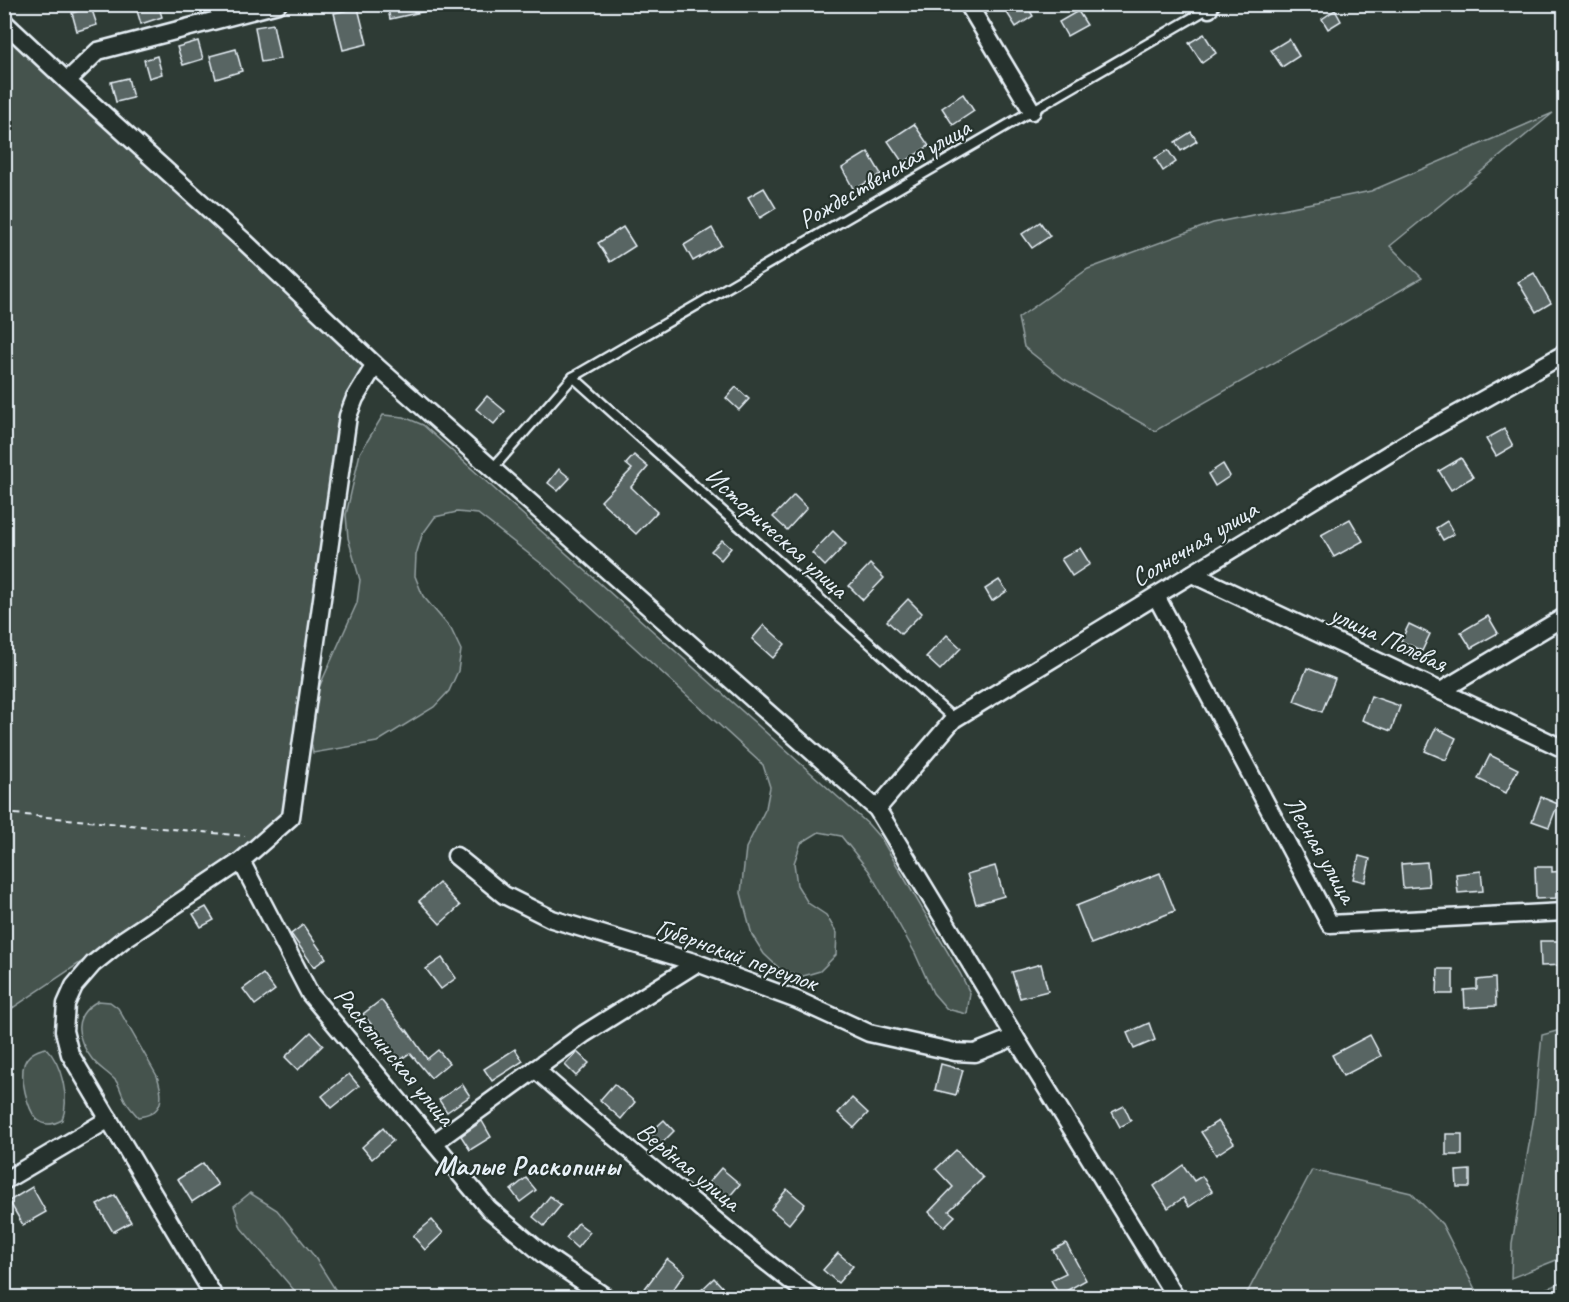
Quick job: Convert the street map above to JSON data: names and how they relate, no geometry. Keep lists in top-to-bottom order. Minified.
{"streets":{"street":["Солнечная улица","улица Полевая","Лесная улица","Губернский переулок","Раскопинская улица","Вербная улица"],"lane":["Рождественская улица","Историческая улица"]},"crossings":[["Рождественская улица","Историческая улица"],["Историческая улица","Солнечная улица"],["Солнечная улица","улица Полевая"],["Солнечная улица","Лесная улица"]],"districts":["Малые Раскопины"]}
